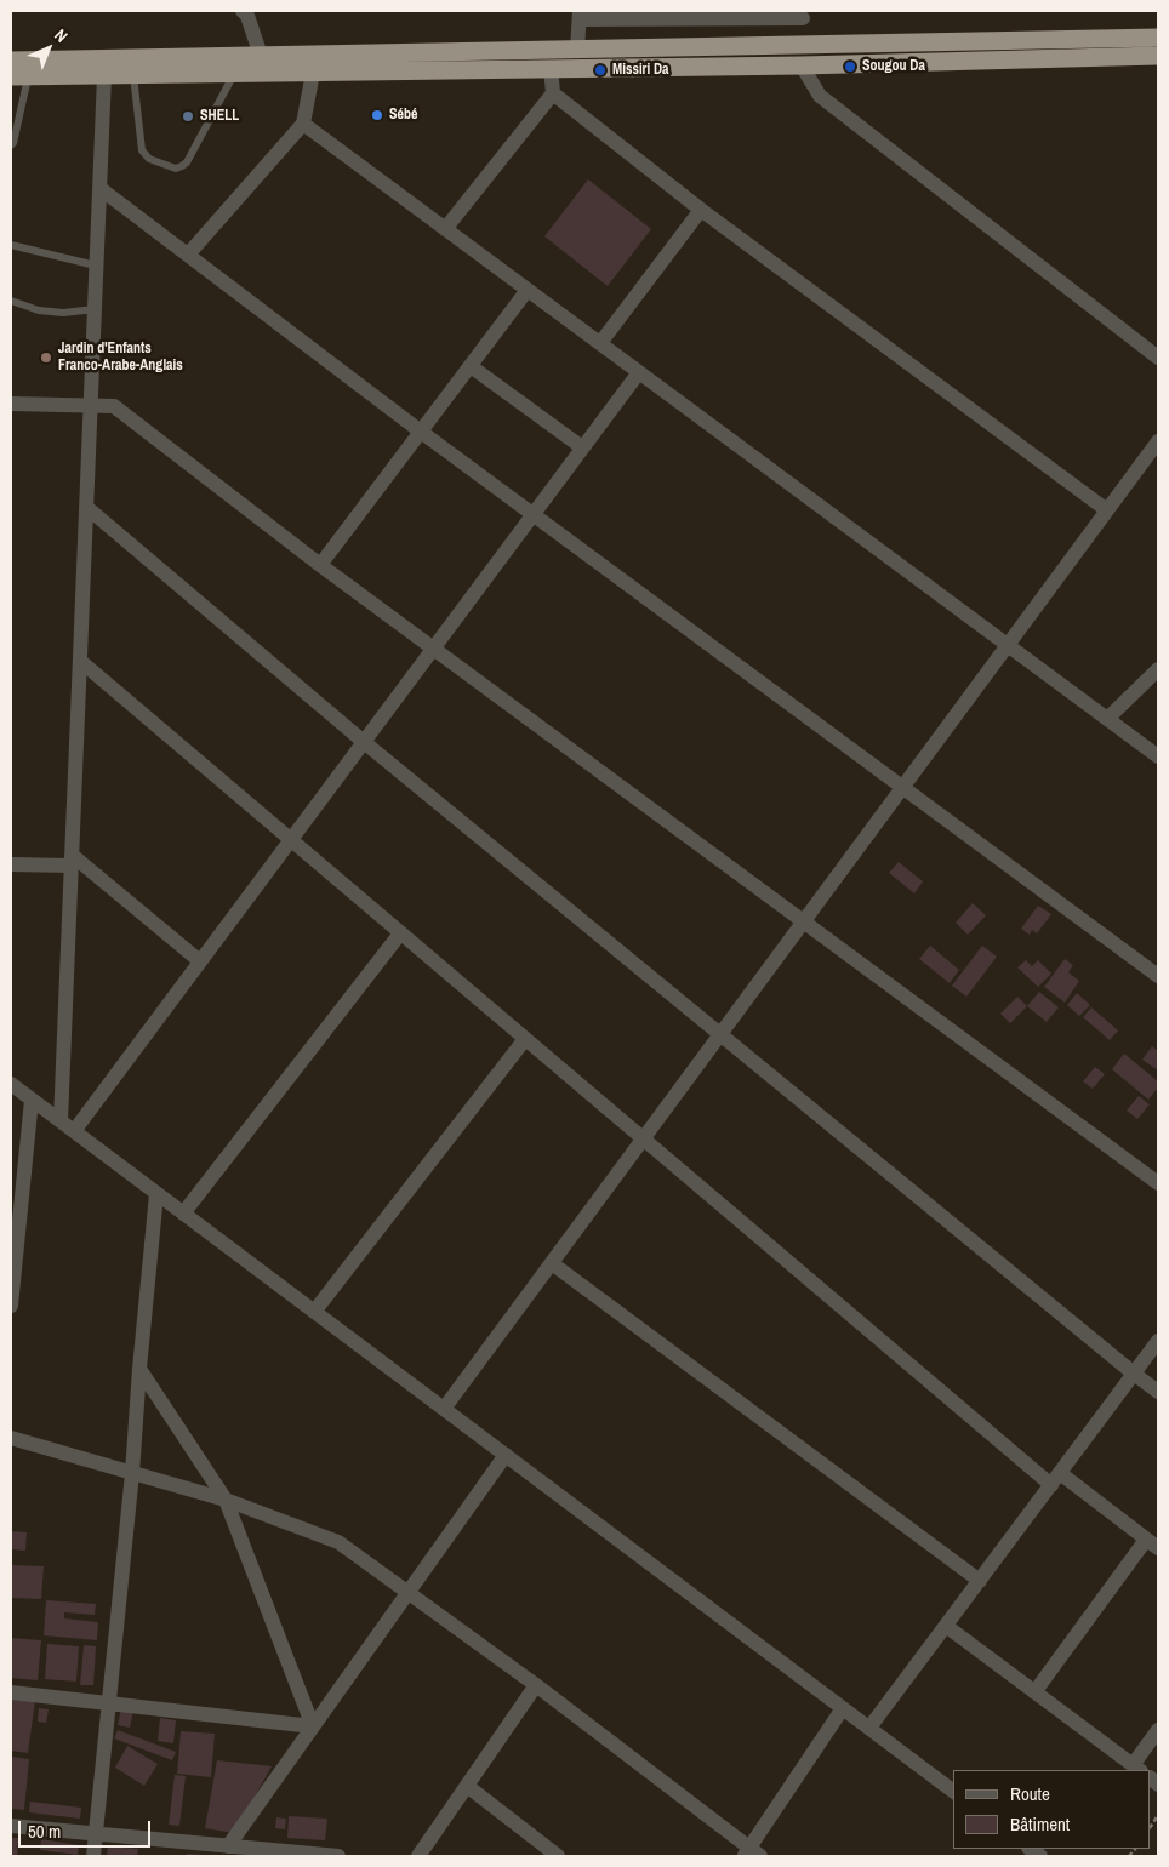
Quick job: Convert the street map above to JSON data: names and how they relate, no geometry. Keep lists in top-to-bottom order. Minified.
{"places":["Sougou Da","Missiri Da","Sébé","SHELL","Jardin d'Enfants Franco-Arabe-Anglais"],"legend":["Route","Bâtiment"],"scale_bar":"50 m","north":"top right"}
